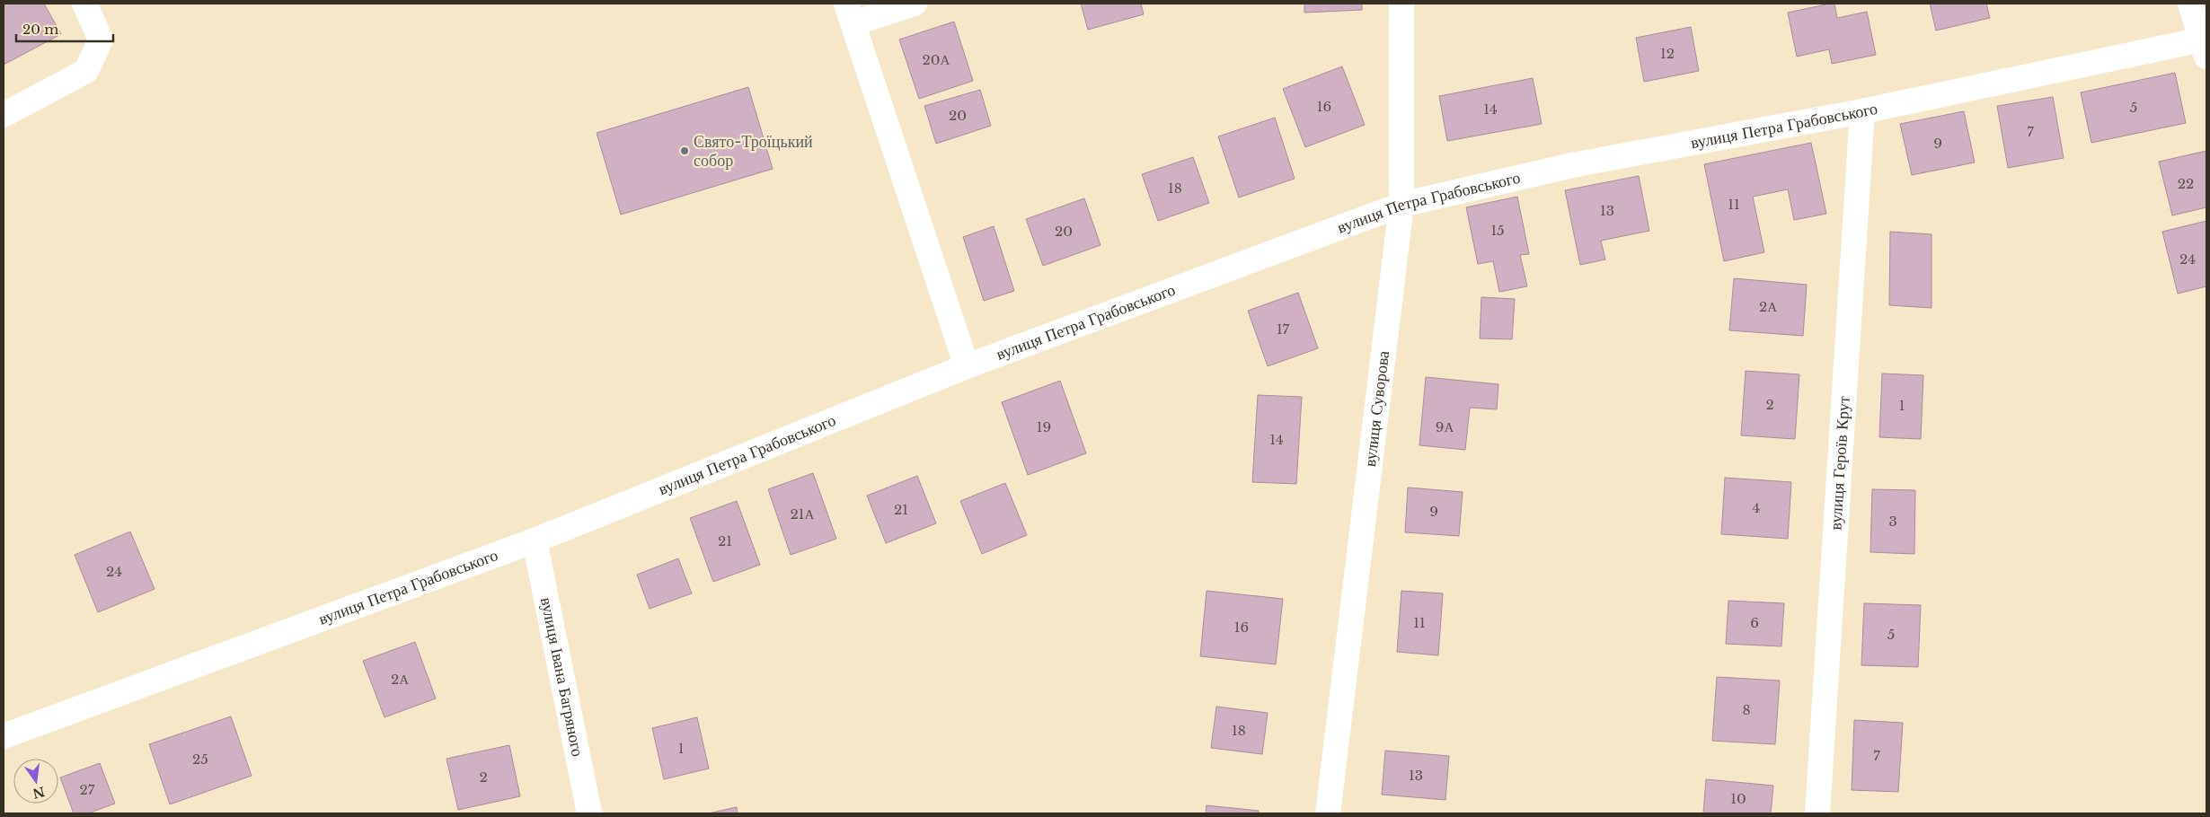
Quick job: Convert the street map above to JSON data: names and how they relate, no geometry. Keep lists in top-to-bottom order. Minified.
{"streets":{"street":["вулиця Петра Грабовського","вулиця Суворова","вулиця Героїв Крут","вулиця Івана Багряного"]},"crossings":[["вулиця Петра Грабовського","вулиця Суворова"],["вулиця Петра Грабовського","вулиця Героїв Крут"],["вулиця Петра Грабовського","вулиця Івана Багряного"]],"places":["Свято-Троїцький собор"],"house_numbers":["12","20А","16","5","14","20","7","9","22","18","11","13","15","20","24","2А","17","2","1","19","9А","14","4","21","9","21А","3","21","24","11","6","16","5","2А","8","18","1","7","25","13","2","27","10"],"scale_bar":"20 m","north":"bottom"}
